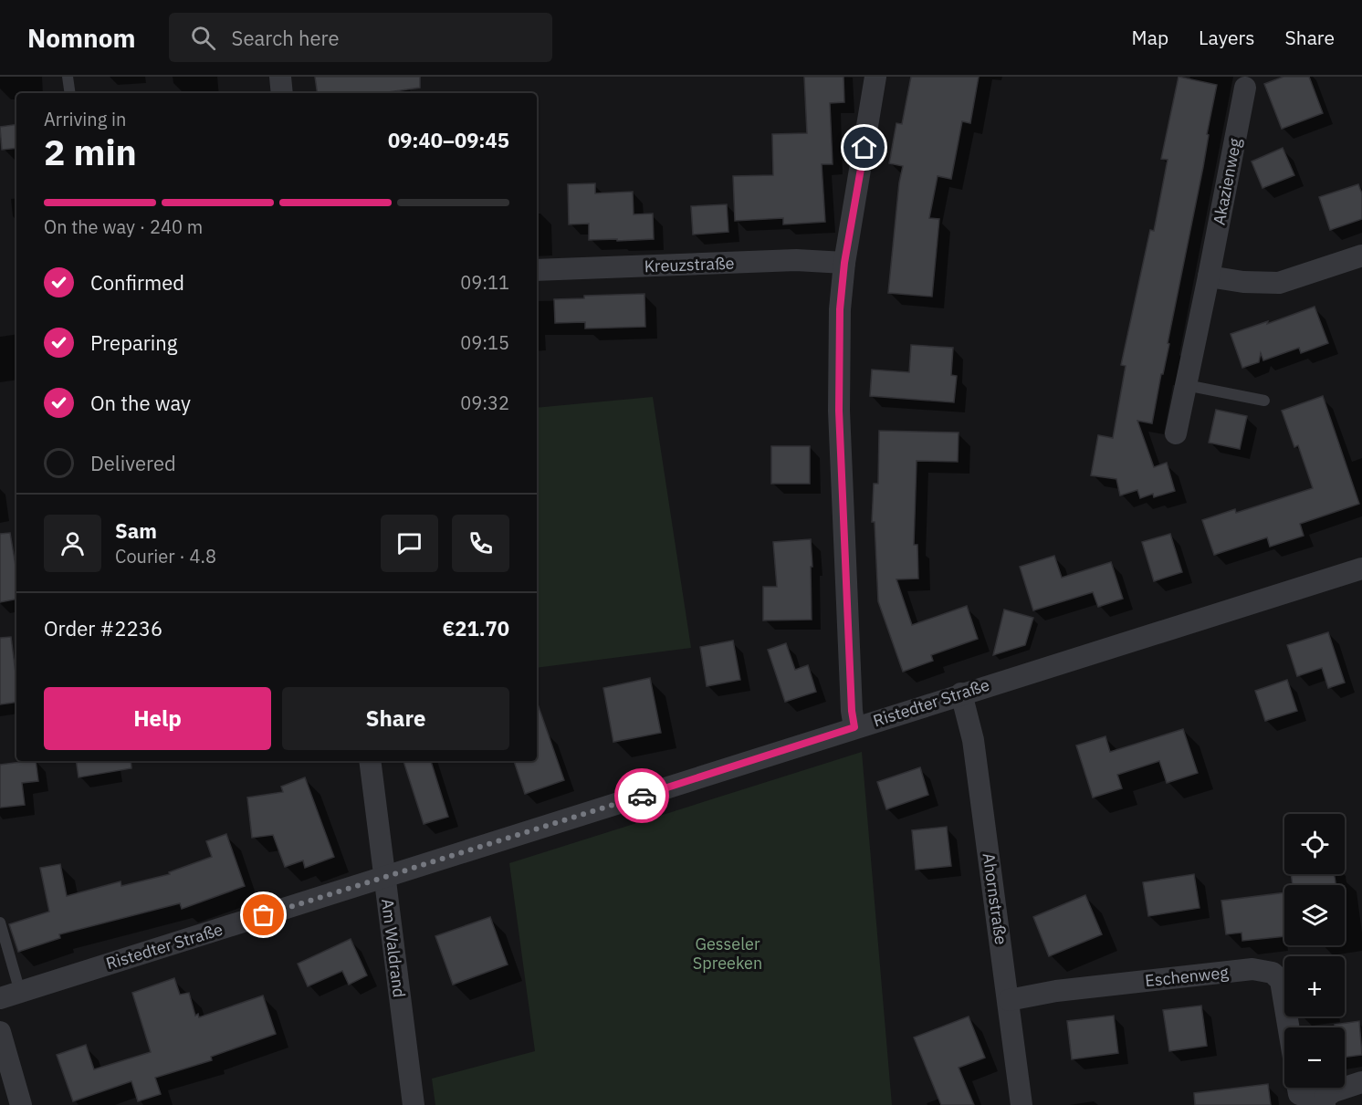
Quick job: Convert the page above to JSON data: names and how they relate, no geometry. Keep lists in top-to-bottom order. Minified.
{"streets":{"street":["Akazienweg","Kreuzstraße","Ristedter Straße","Ahornstraße","Am Waldrand","Eschenweg"]},"crossings":[["Ristedter Straße","Ahornstraße"],["Ristedter Straße","Am Waldrand"],["Ahornstraße","Eschenweg"]],"parks":["Gesseler Spreeken"],"page":{"header":"Nomnom","search":"Search here","nav":["Map","Layers","Share"],"heading":["2 min","Arriving in","09:40–09:45"],"panel":["Sam","Courier · 4.8","Order #2236","€21.70"],"bar":"On the way · 240 m","list":[["Confirmed","09:11"],["Preparing","09:15"],["On the way","09:32"],"Delivered"],"buttons":["Help","Share"],"map_buttons":["+","−"]}}
